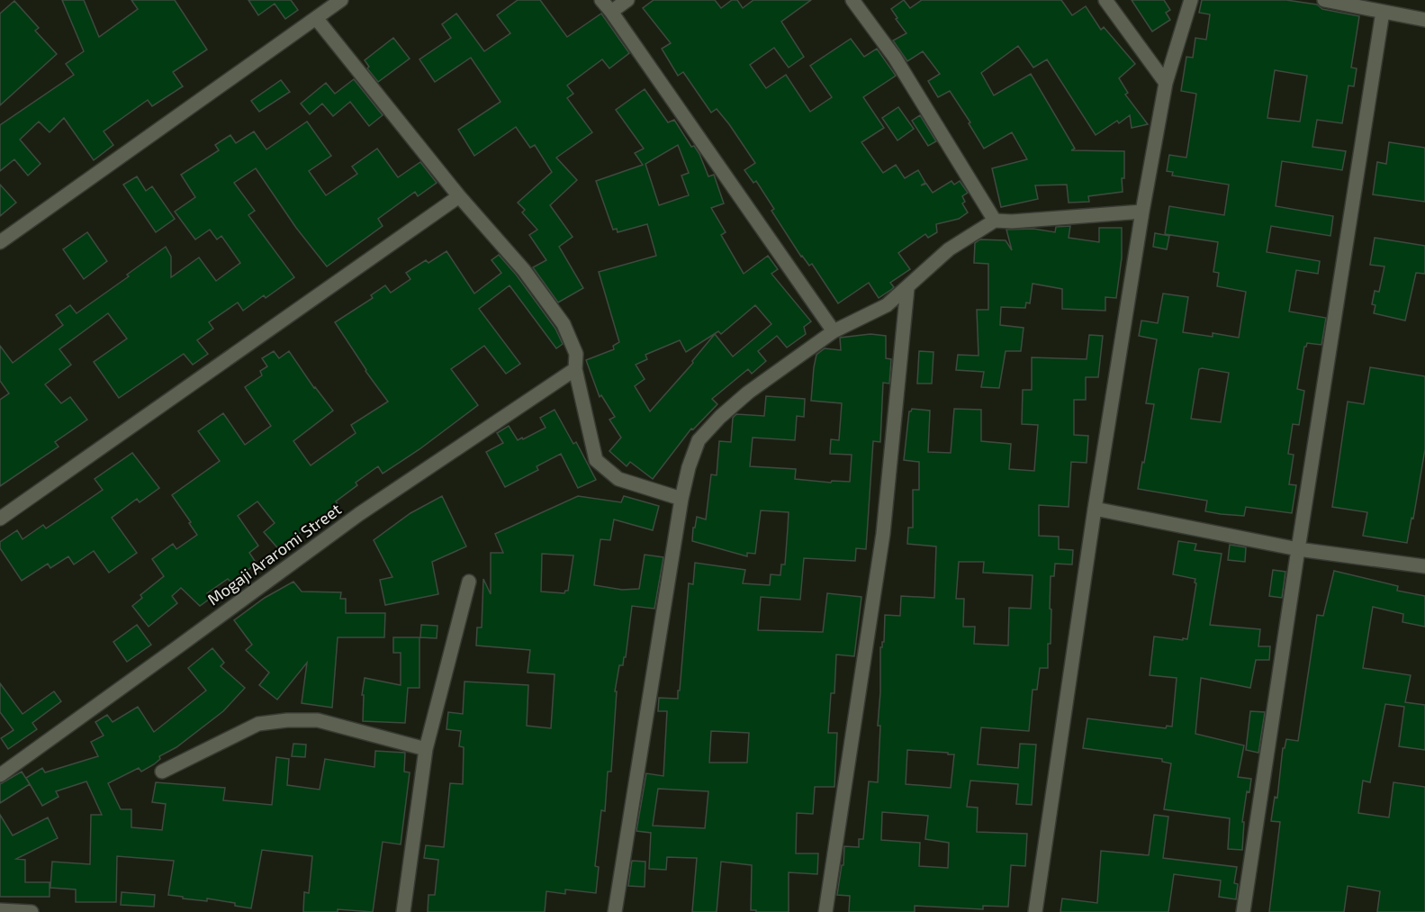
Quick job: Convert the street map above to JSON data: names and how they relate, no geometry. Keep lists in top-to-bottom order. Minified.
{"streets":{"street":["Mogaji Araromi Street"]}}
